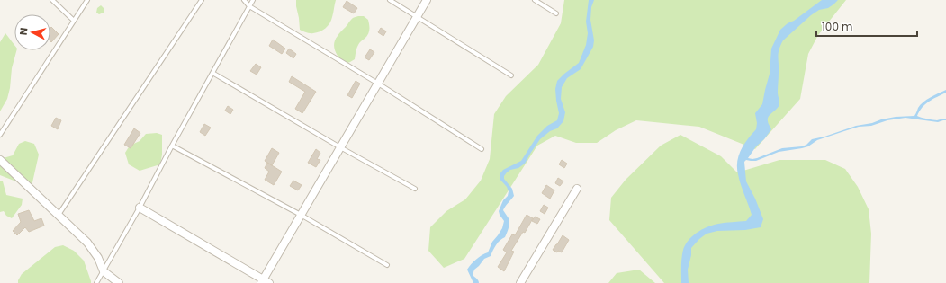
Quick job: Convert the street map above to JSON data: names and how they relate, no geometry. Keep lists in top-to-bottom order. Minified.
{"scale_bar":"100 m","north":"left"}
